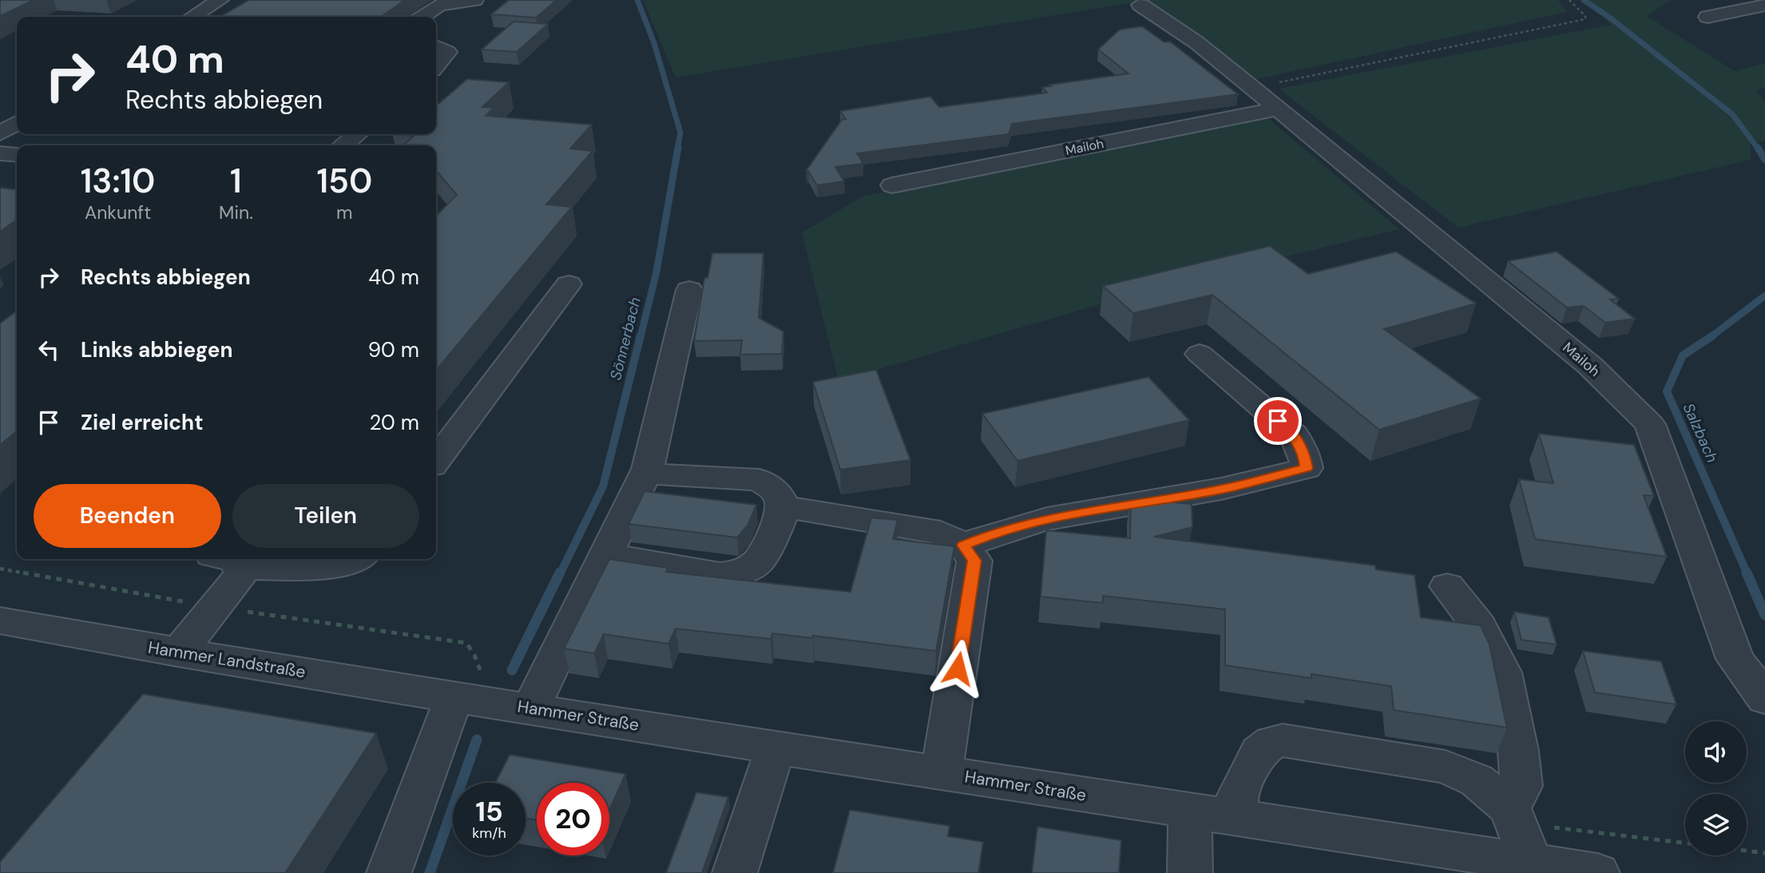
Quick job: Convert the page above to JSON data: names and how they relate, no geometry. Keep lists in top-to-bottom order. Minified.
{"streets":{"street":["Mailoh","Hammer Landstraße","Hammer Straße"]},"crossings":[["Hammer Landstraße","Hammer Straße"]],"water":["Sönnerbach","Salzbach"],"page":{"turn":["40 m","Rechts abbiegen"],"eta":["13:10","Ankunft","1","Min.","150","m"],"list":[{"name":"Rechts abbiegen","value":"40 m"},{"name":"Links abbiegen","value":"90 m"},{"name":"Ziel erreicht","value":"20 m"}],"buttons":["Beenden","Teilen"],"speed":"15 km/h","limit":"20"}}
